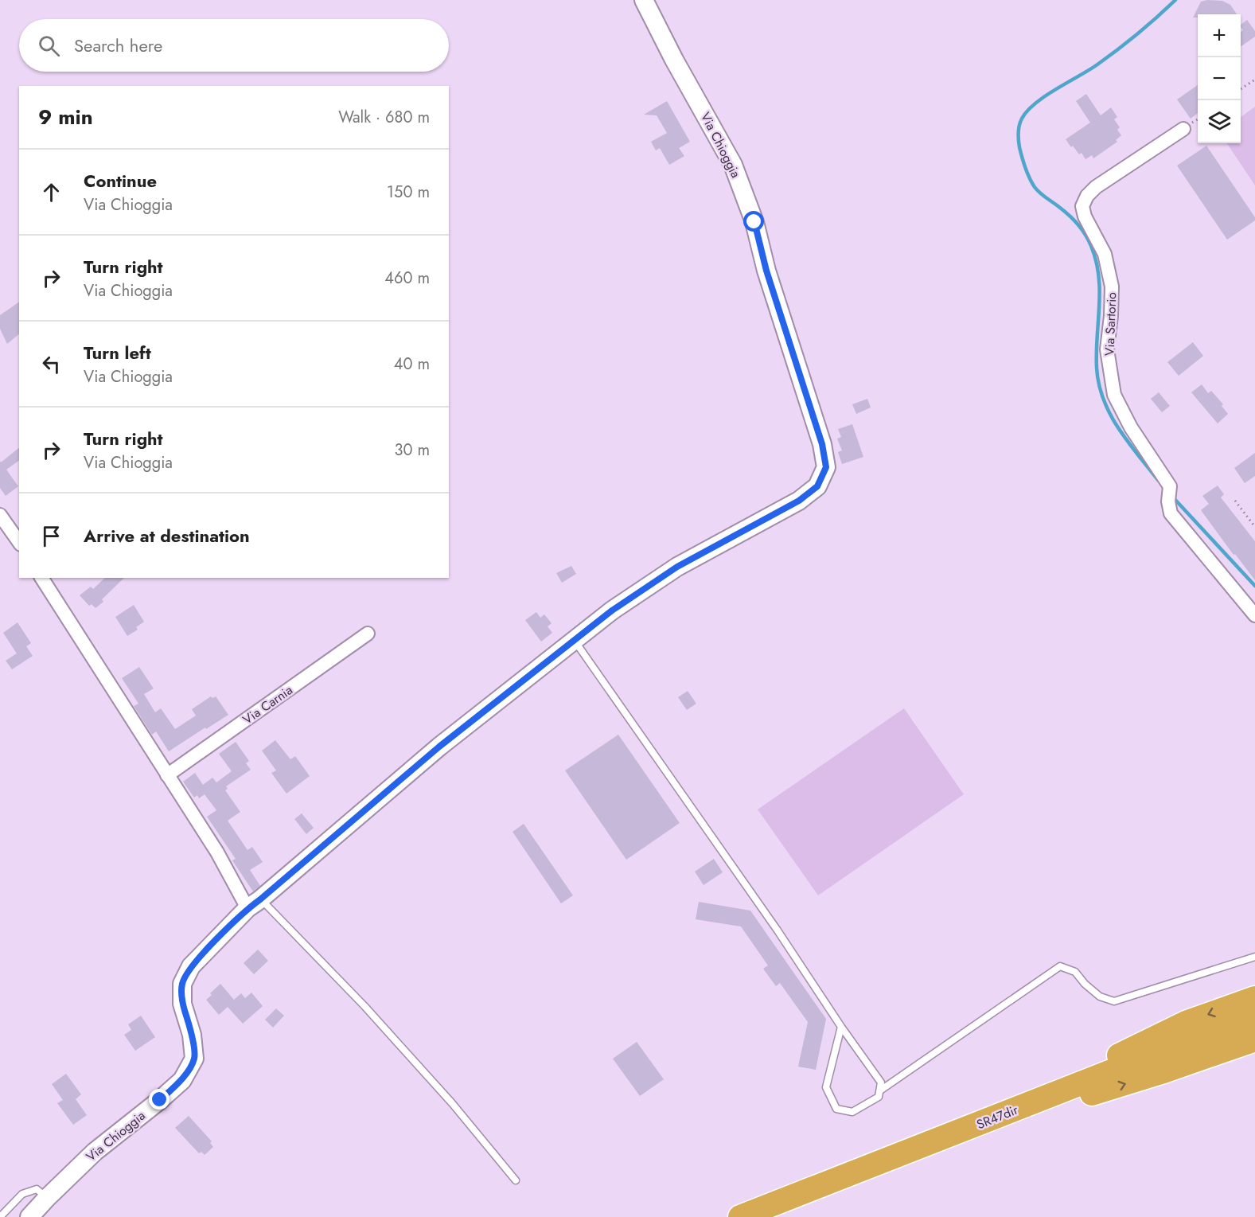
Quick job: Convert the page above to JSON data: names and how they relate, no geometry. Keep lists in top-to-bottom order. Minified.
{"streets":{"highway":["SR47dir"],"street":["Via Chioggia","Via Sartorio","Via Carnia"]},"page":{"map_buttons":["+","−"],"search":"Search here","heading":["9 min","Walk · 680 m"],"list":[["Continue","Via Chioggia","150 m"],["Turn right","Via Chioggia","460 m"],["Turn left","Via Chioggia","40 m"],["Turn right","Via Chioggia","30 m"],"Arrive at destination"]}}
